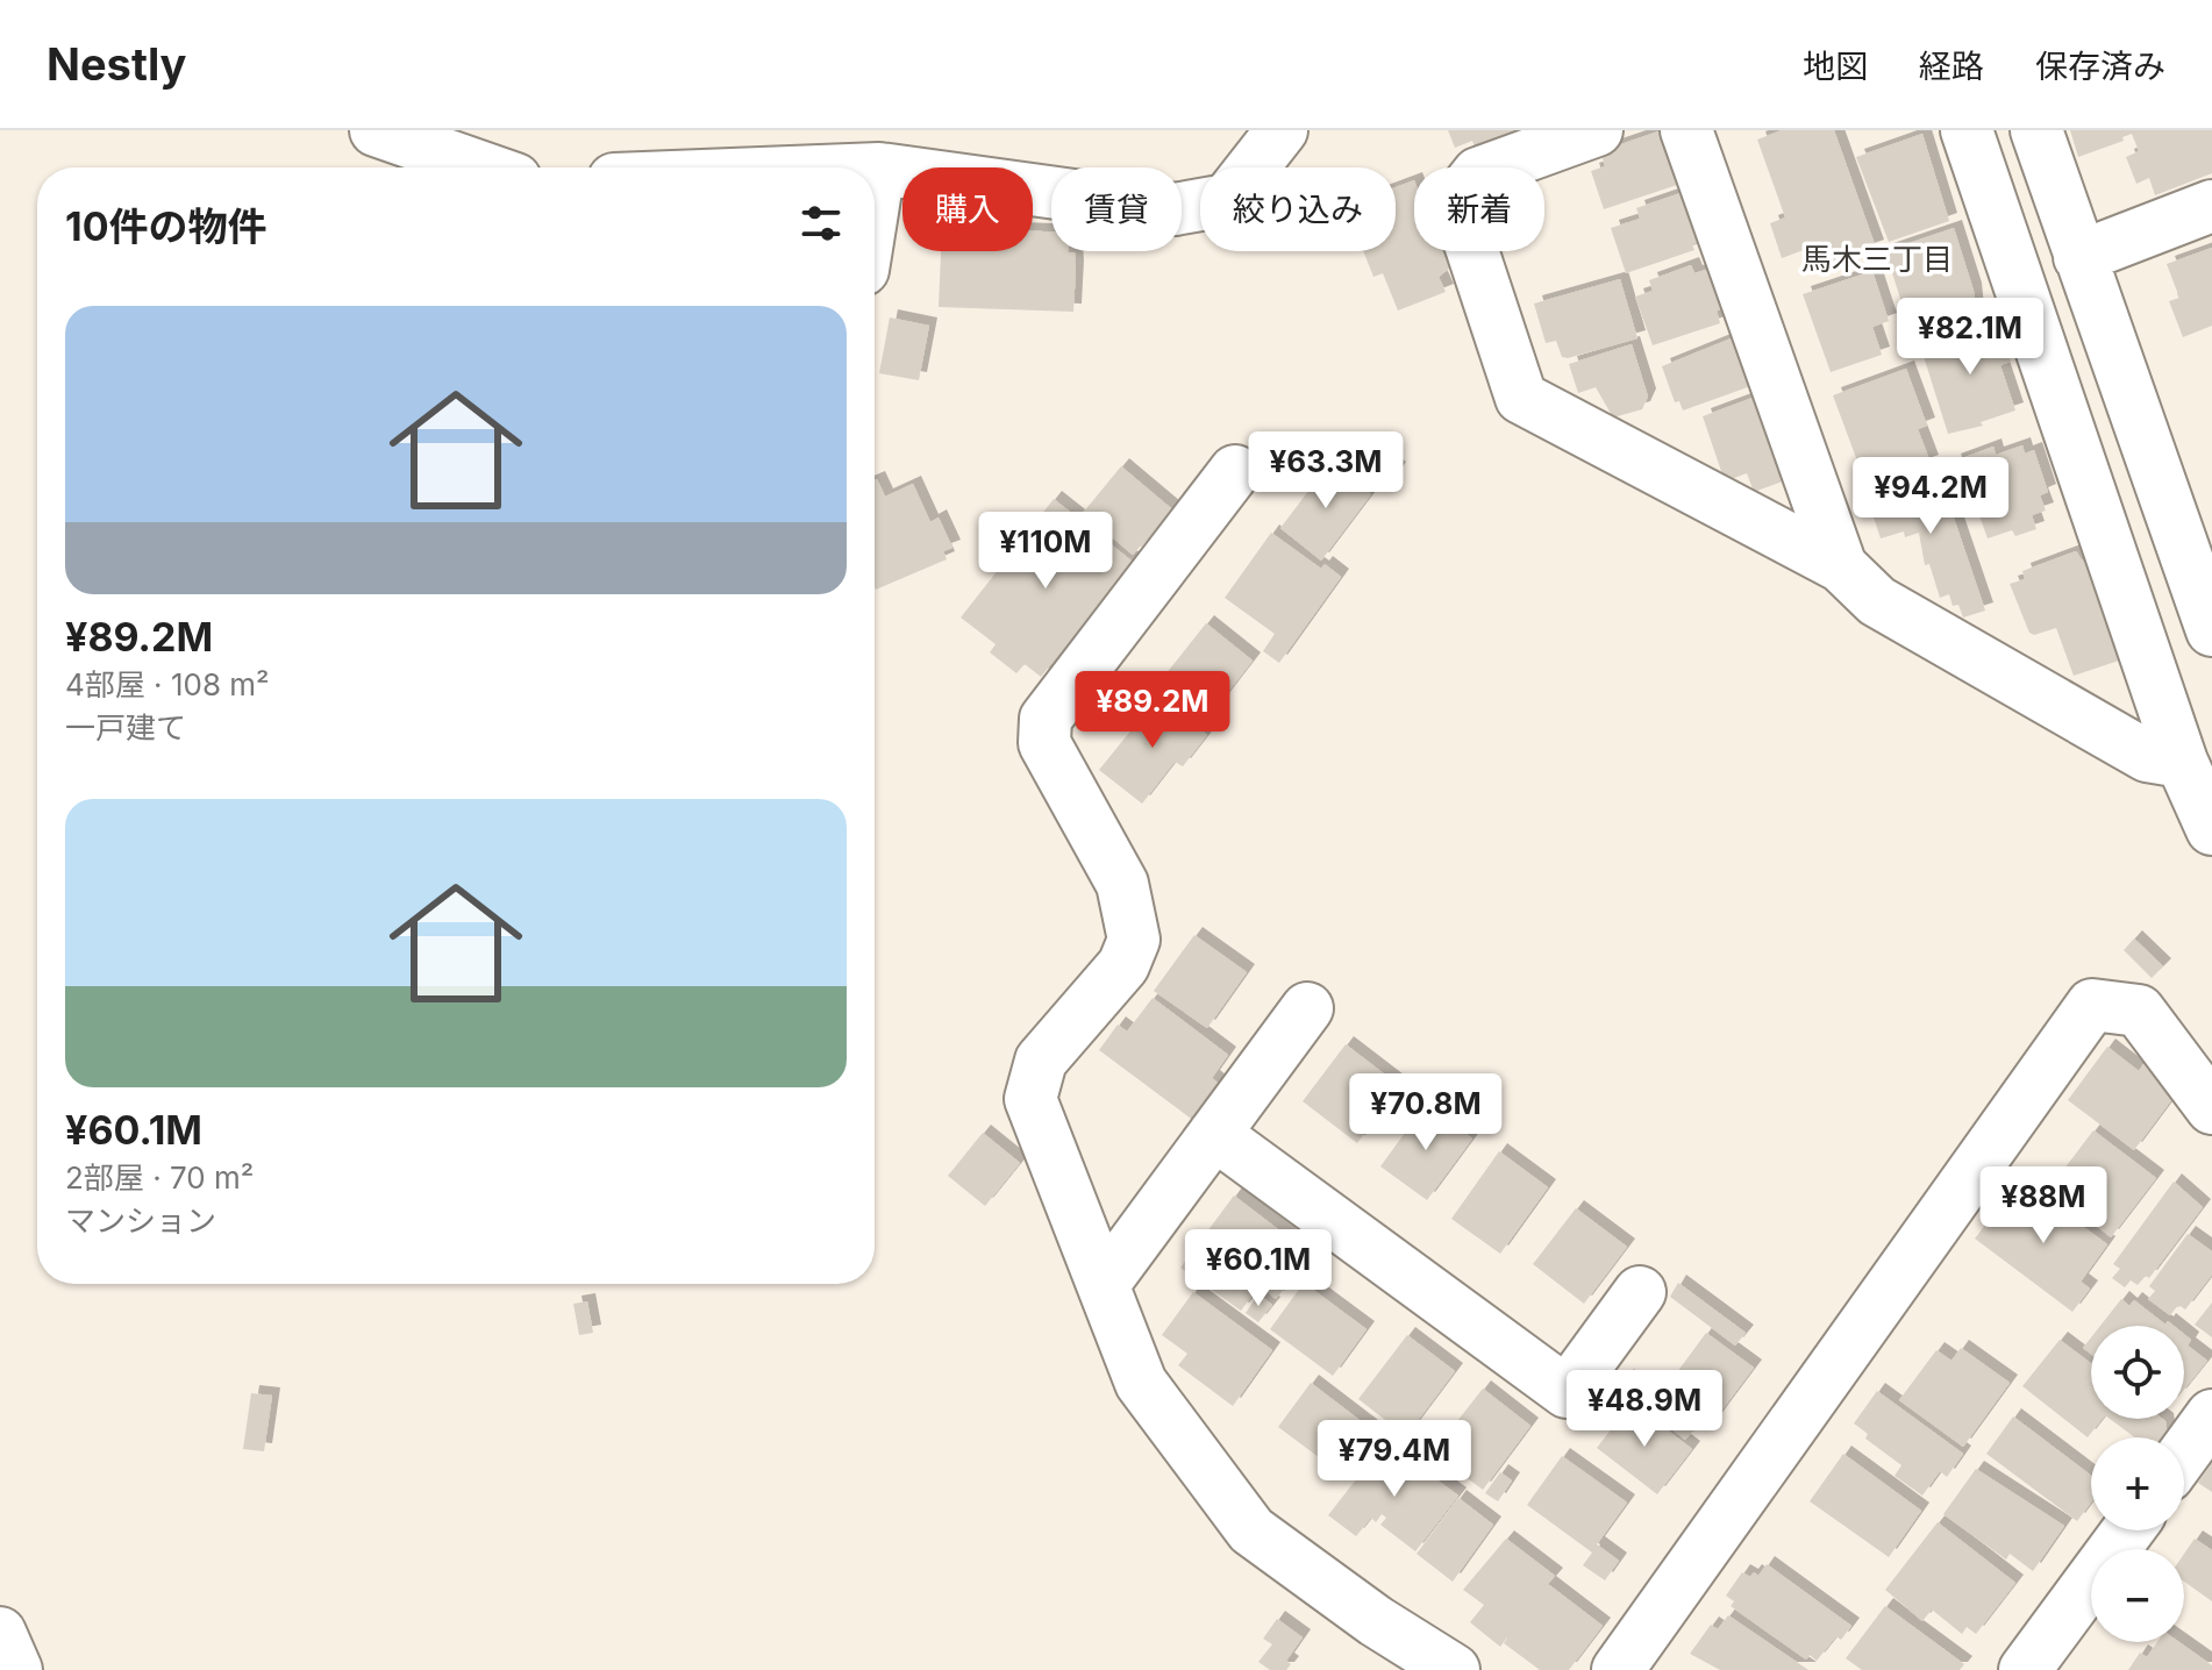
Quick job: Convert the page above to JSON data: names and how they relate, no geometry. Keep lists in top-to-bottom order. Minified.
{"districts":["馬木三丁目"],"page":{"header":"Nestly","nav":["地図","経路","保存済み"],"chip":["購入","賃貸","絞り込み","新着"],"heading":"10件の物件","list":[{"name":"¥89.2M","note":"4部屋 · 108 m² · 一戸建て"},{"name":"¥60.1M","note":"2部屋 · 70 m² · マンション"}],"price":["¥82.1M","¥63.3M","¥94.2M","¥110M","¥89.2M","¥70.8M","¥88M","¥60.1M","¥48.9M","¥79.4M"],"map_buttons":["+","−"]}}
